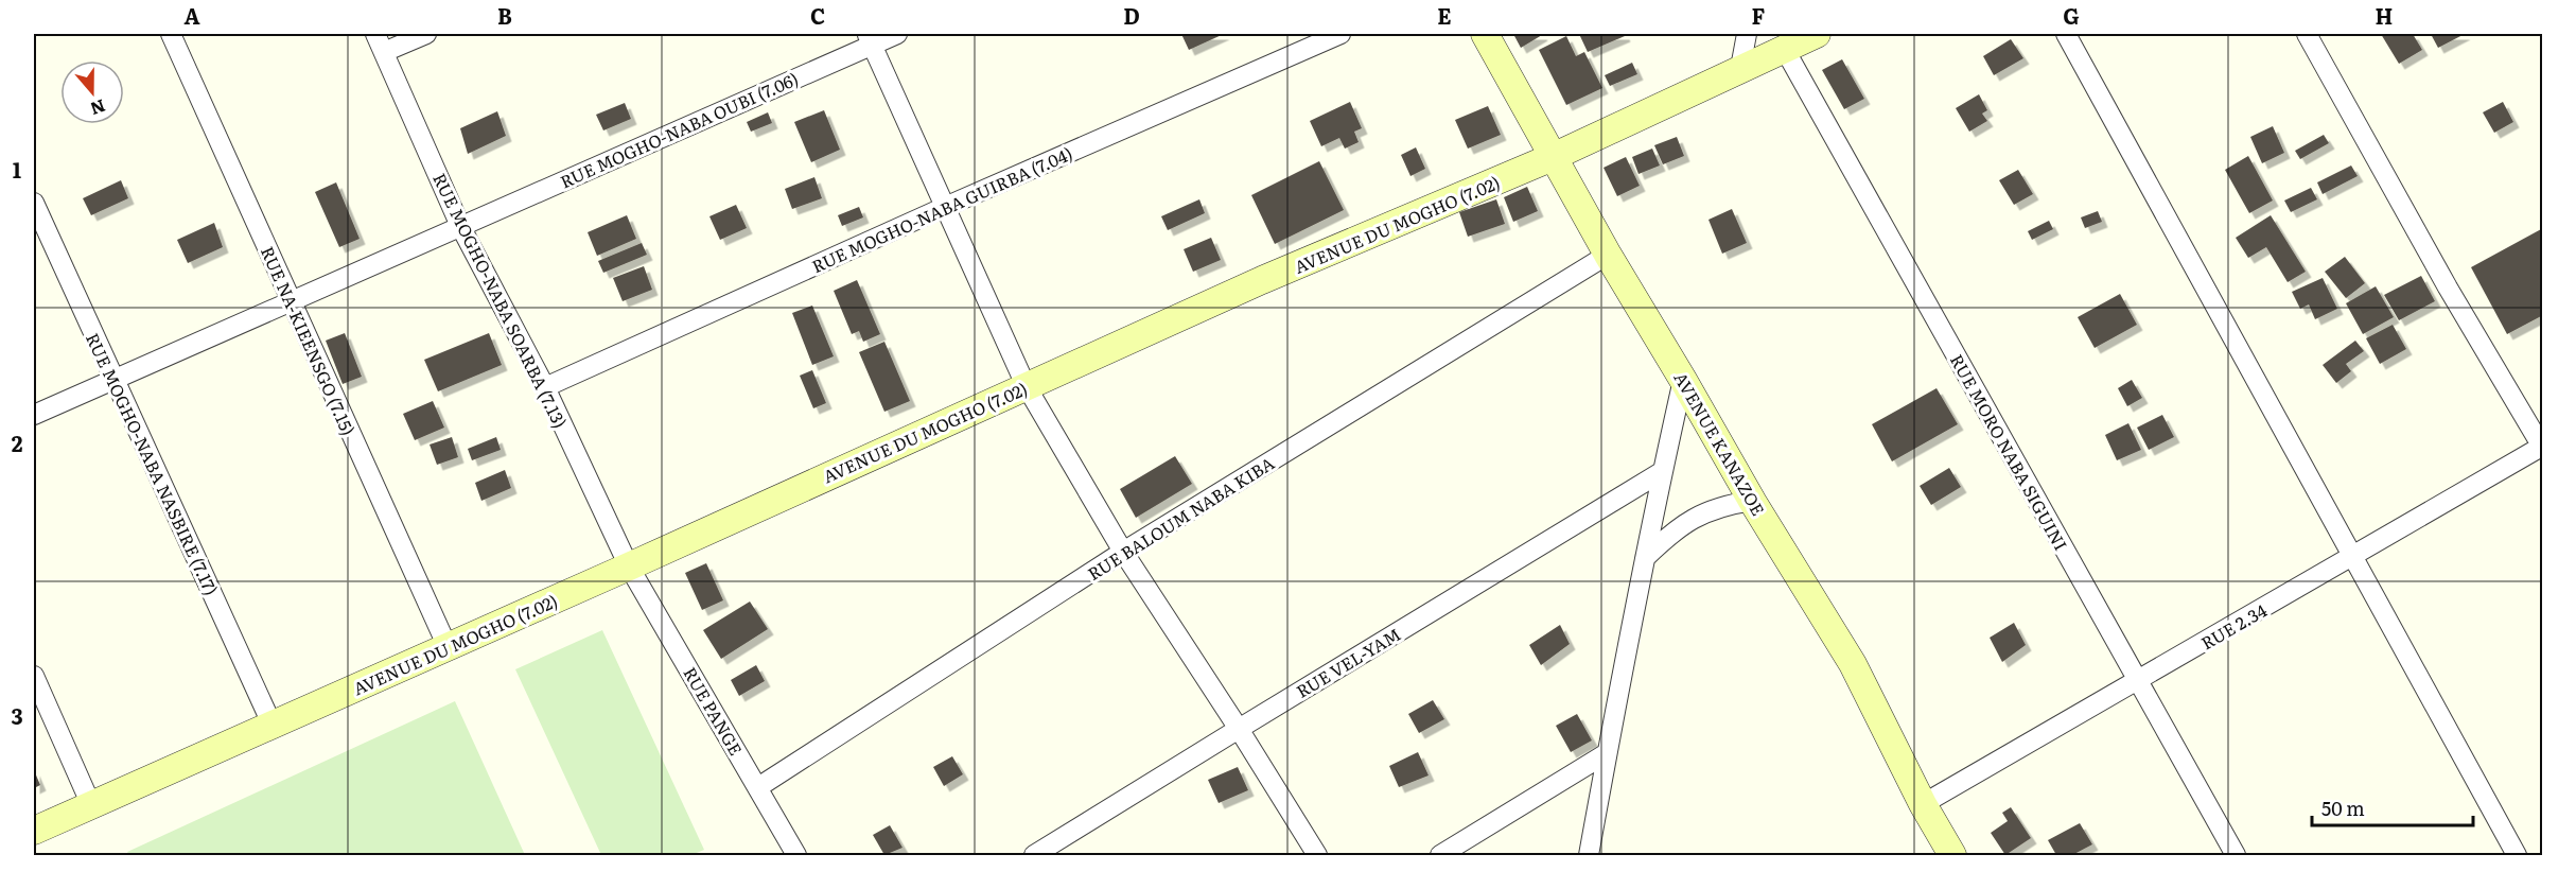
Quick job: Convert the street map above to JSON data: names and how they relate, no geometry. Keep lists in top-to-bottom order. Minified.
{"streets":{"main road":["AVENUE DU MOGHO (7.02)","AVENUE KANAZOE"],"street":["RUE MOGHO-NABA OUBI (7.06)","RUE MOGHO-NABA GUIRBA (7.04)","RUE MOGHO-NABA SOARBA (7.13)","RUE NA-KIEENSGO (7.15)","RUE MORO NABA SIGUINI","RUE MOGHO-NABA NASBIRE (7.17)","RUE BALOUM NABA KIBA","RUE 2.34","RUE VEL-YAM","RUE PANGE"]},"crossings":[["RUE MOGHO-NABA OUBI (7.06)","RUE MOGHO-NABA SOARBA (7.13)"],["RUE MOGHO-NABA OUBI (7.06)","RUE NA-KIEENSGO (7.15)"],["RUE MOGHO-NABA OUBI (7.06)","RUE MOGHO-NABA NASBIRE (7.17)"],["RUE MOGHO-NABA GUIRBA (7.04)","RUE MOGHO-NABA SOARBA (7.13)"],["AVENUE DU MOGHO (7.02)","RUE MOGHO-NABA SOARBA (7.13)"],["AVENUE DU MOGHO (7.02)","RUE NA-KIEENSGO (7.15)"],["AVENUE DU MOGHO (7.02)","AVENUE KANAZOE"],["AVENUE DU MOGHO (7.02)","RUE MORO NABA SIGUINI"],["AVENUE DU MOGHO (7.02)","RUE MOGHO-NABA NASBIRE (7.17)"],["AVENUE DU MOGHO (7.02)","RUE PANGE"],["RUE MOGHO-NABA SOARBA (7.13)","RUE PANGE"],["AVENUE KANAZOE","RUE BALOUM NABA KIBA"],["AVENUE KANAZOE","RUE 2.34"],["RUE MORO NABA SIGUINI","RUE 2.34"],["RUE BALOUM NABA KIBA","RUE PANGE"]],"scale_bar":"50 m","north":"bottom","grid":{"columns":["A","B","C","D","E","F","G","H"],"rows":["1","2","3"]}}
